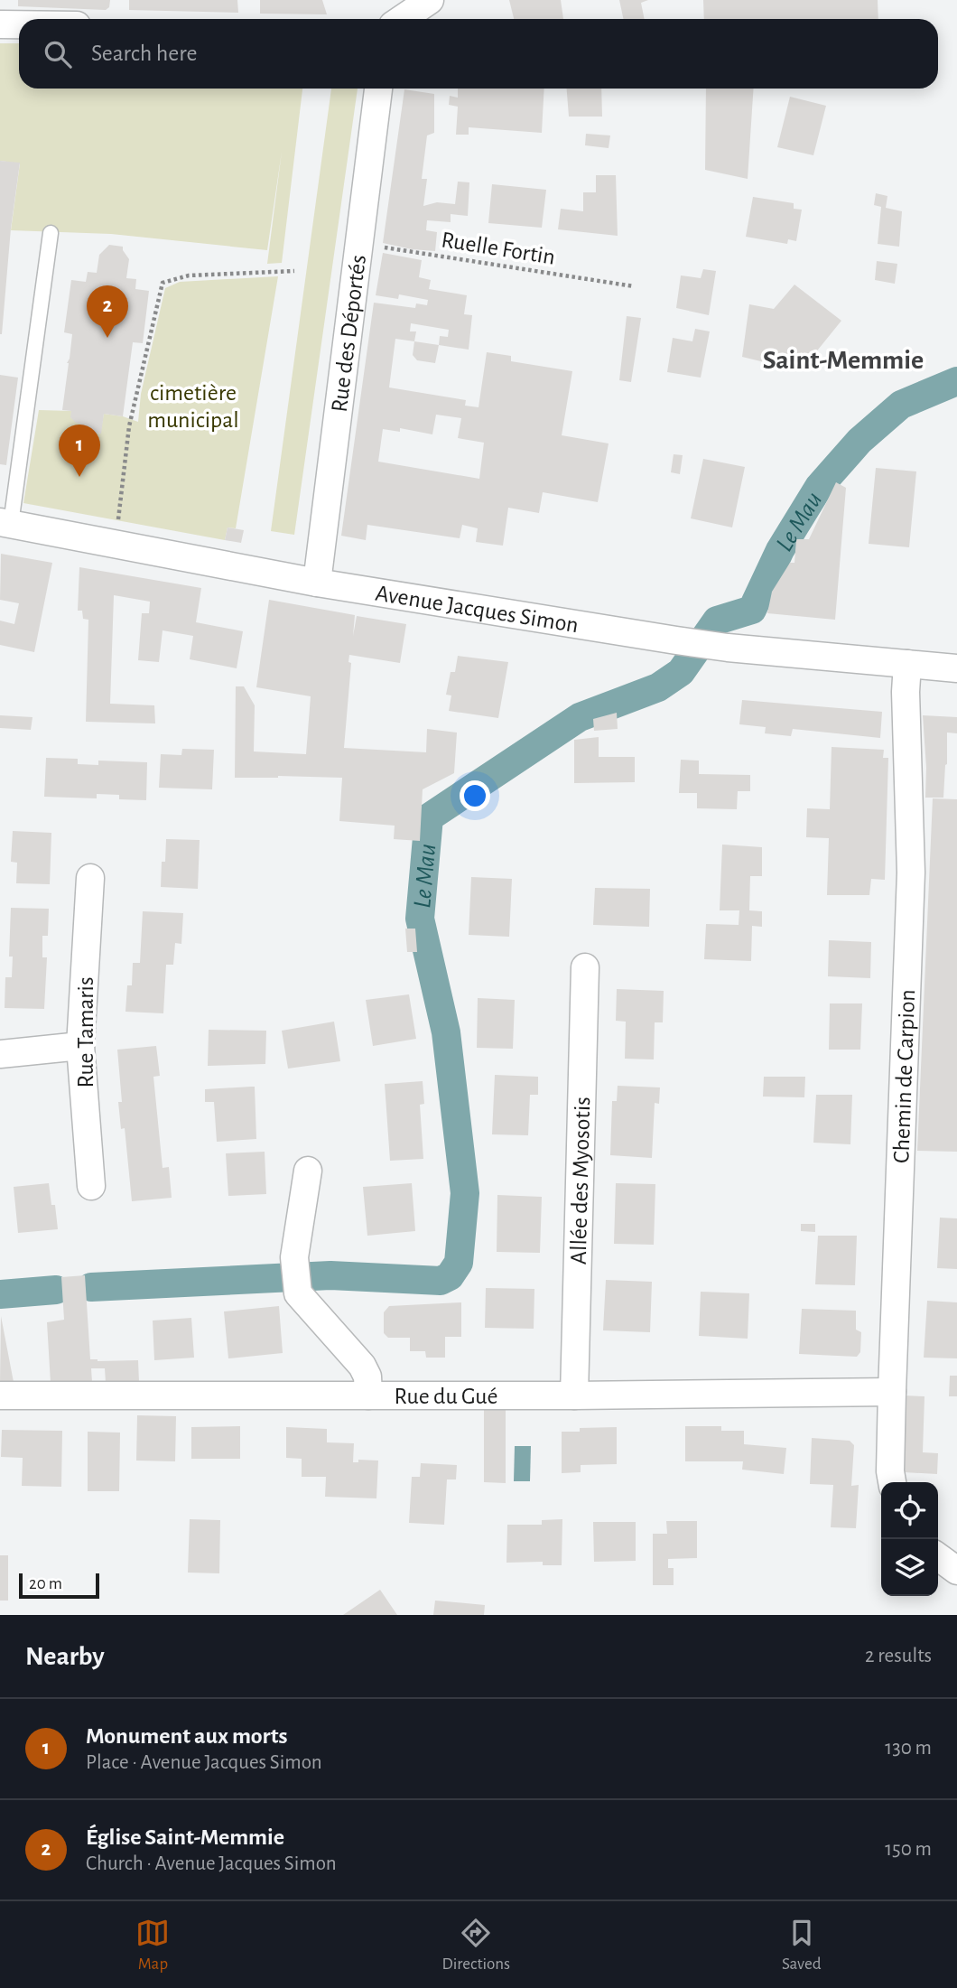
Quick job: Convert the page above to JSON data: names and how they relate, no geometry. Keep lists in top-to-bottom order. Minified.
{"streets":{"street":["Rue des Déportés","Avenue Jacques Simon","Rue Tamaris","Chemin de Carpion","Allée des Myosotis","Rue du Gué"],"path":["Ruelle Fortin"]},"crossings":[["Ruelle Fortin","Rue des Déportés"],["Rue des Déportés","Avenue Jacques Simon"],["Avenue Jacques Simon","Chemin de Carpion"],["Chemin de Carpion","Rue du Gué"],["Allée des Myosotis","Rue du Gué"]],"districts":["Saint-Memmie"],"water":["Le Mau"],"parks":["cimetière municipal"],"scale_bar":"20 m","page":{"search":"Search here","pins":["2","1"],"scale":"20 m","heading":["Nearby","2 results"],"list":[{"mark":"1","name":"Monument aux morts","note":"Place · Avenue Jacques Simon","value":"130 m"},{"mark":"2","name":"Église Saint-Memmie","note":"Church · Avenue Jacques Simon","value":"150 m"}],"nav":["Map","Directions","Saved"]}}
